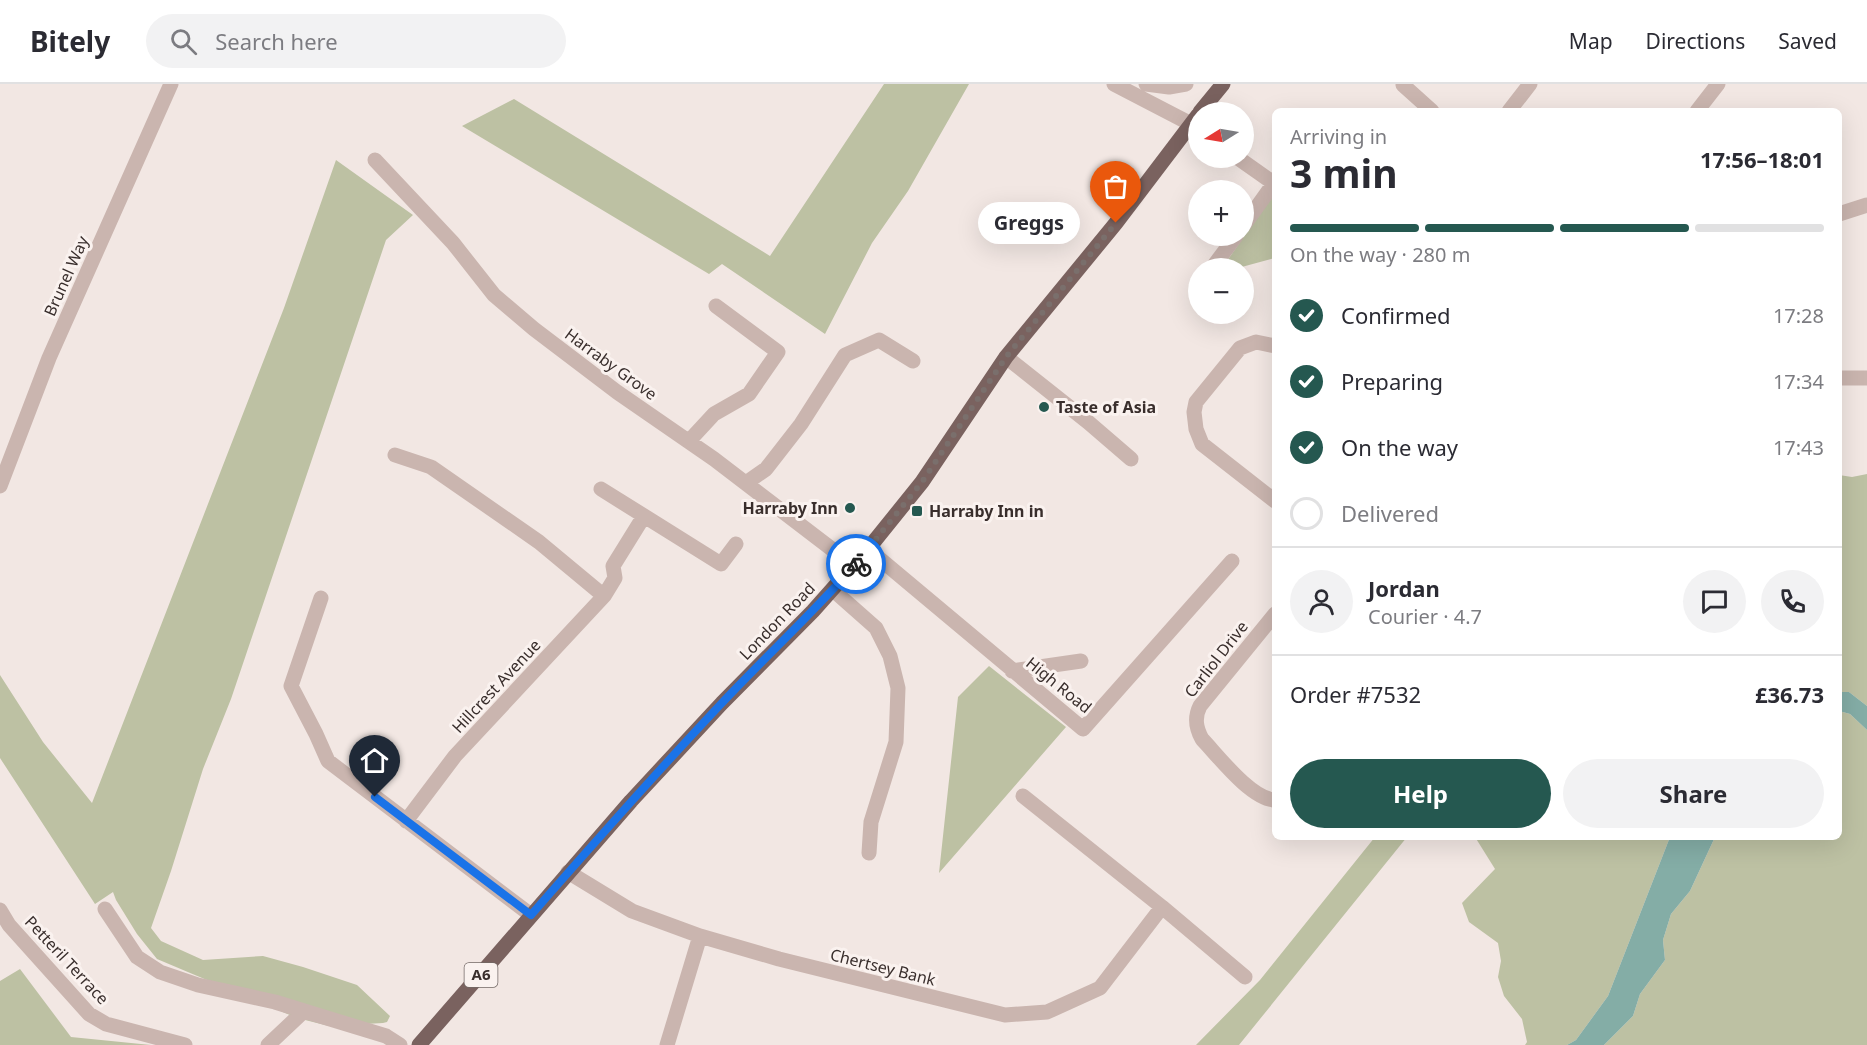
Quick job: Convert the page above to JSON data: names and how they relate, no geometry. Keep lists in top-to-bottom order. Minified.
{"streets":{"main road":["London Road","A6"],"street":["Brunel Way","Harraby Grove","Carliol Drive","High Road","Hillcrest Avenue","Petteril Terrace","Chertsey Bank"]},"crossings":[["Harraby Grove","London Road"],["London Road","High Road"],["London Road","Chertsey Bank"]],"places":{"other":["Greggs","Taste of Asia","Harraby Inn"],"transit":["Harraby Inn in"]},"north":"left","page":{"header":"Bitely","search":"Search here","nav":["Map","Directions","Saved"],"map_buttons":["+","−"],"heading":["3 min","Arriving in","17:56–18:01"],"panel":["Jordan","Courier · 4.7","Order #7532","£36.73"],"bubble":"Greggs","bar":"On the way · 280 m","list":[["Confirmed","17:28"],["Preparing","17:34"],["On the way","17:43"],"Delivered"],"buttons":["Help","Share"]}}
